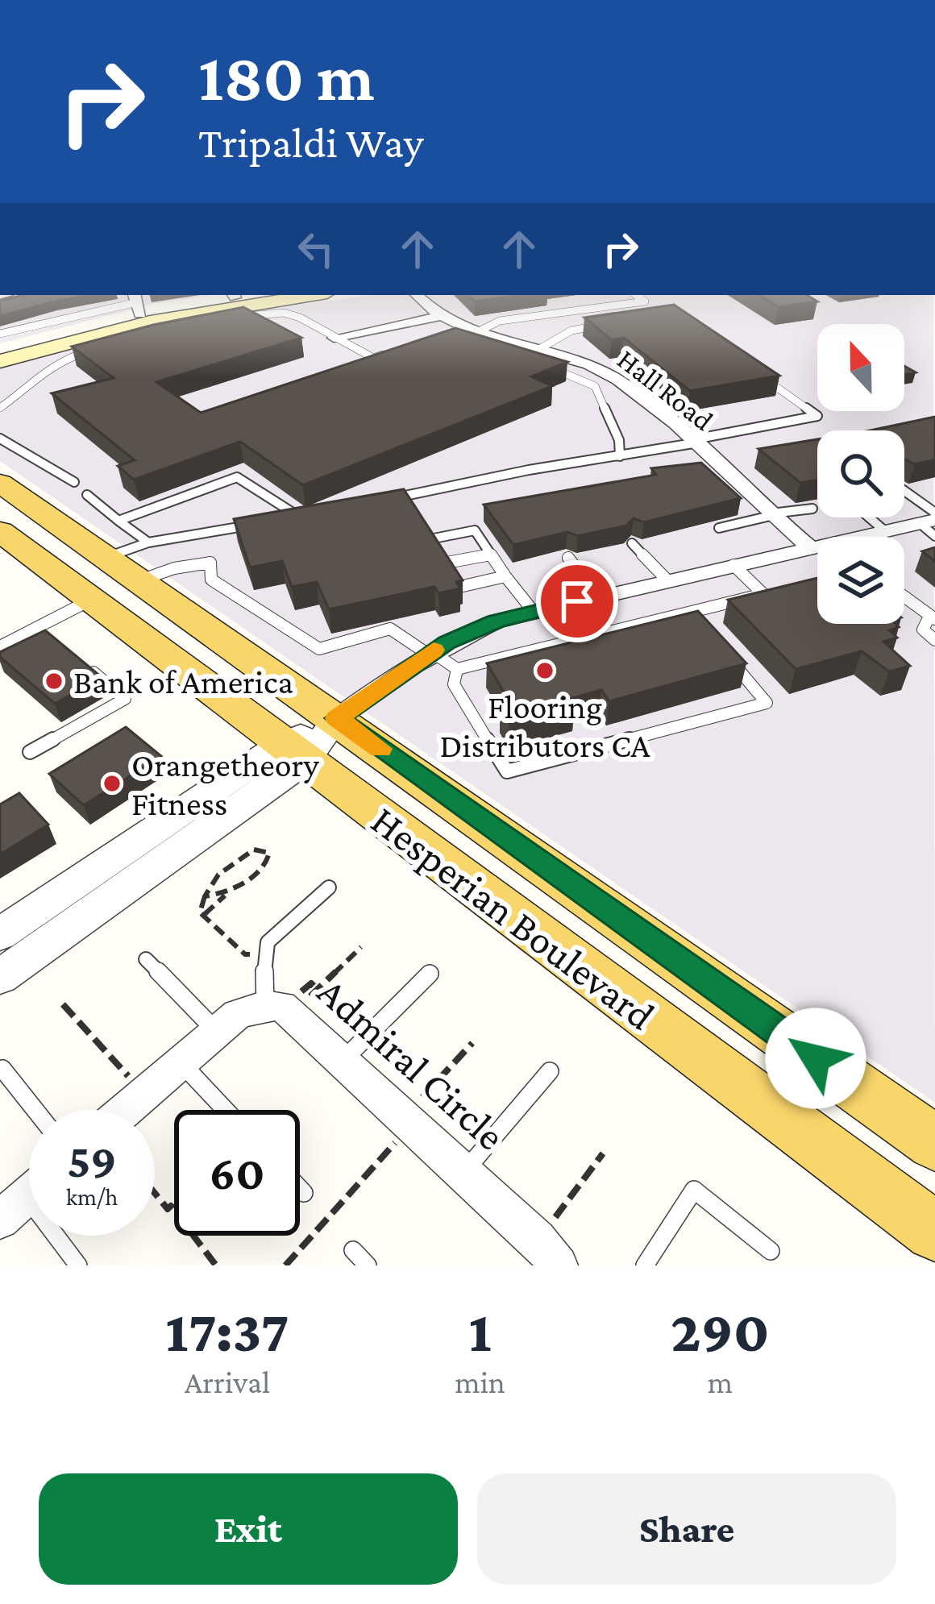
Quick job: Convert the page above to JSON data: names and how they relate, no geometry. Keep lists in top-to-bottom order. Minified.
{"streets":{"main road":["Hesperian Boulevard"],"street":["Hall Road","Admiral Circle"]},"places":["Flooring Distributors CA","Bank of America","Orangetheory Fitness"],"north":"top","page":{"turn":["180 m","Tripaldi Way"],"speed":"59 km/h","limit":"60","eta":["17:37","Arrival","1","min","290","m"],"buttons":["Exit","Share"]}}
